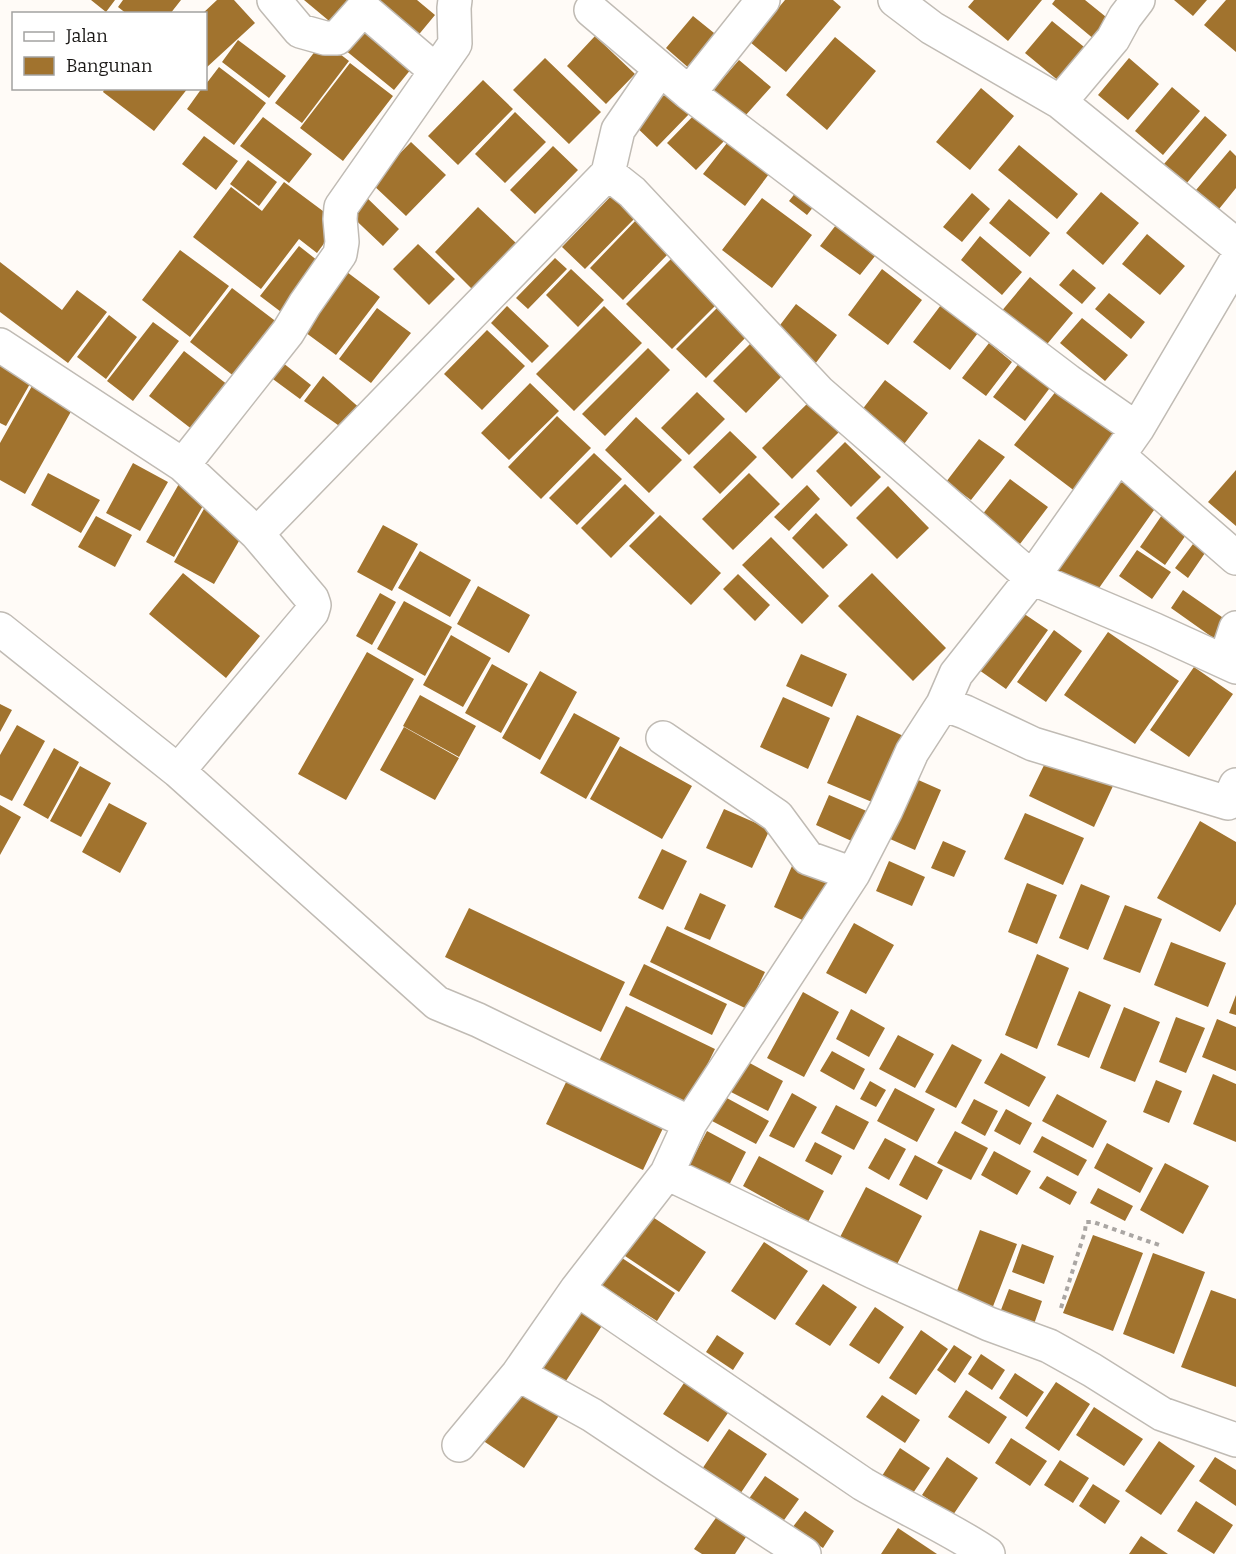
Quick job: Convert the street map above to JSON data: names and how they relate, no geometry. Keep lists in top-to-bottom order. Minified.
{"legend":["Jalan","Bangunan"]}
